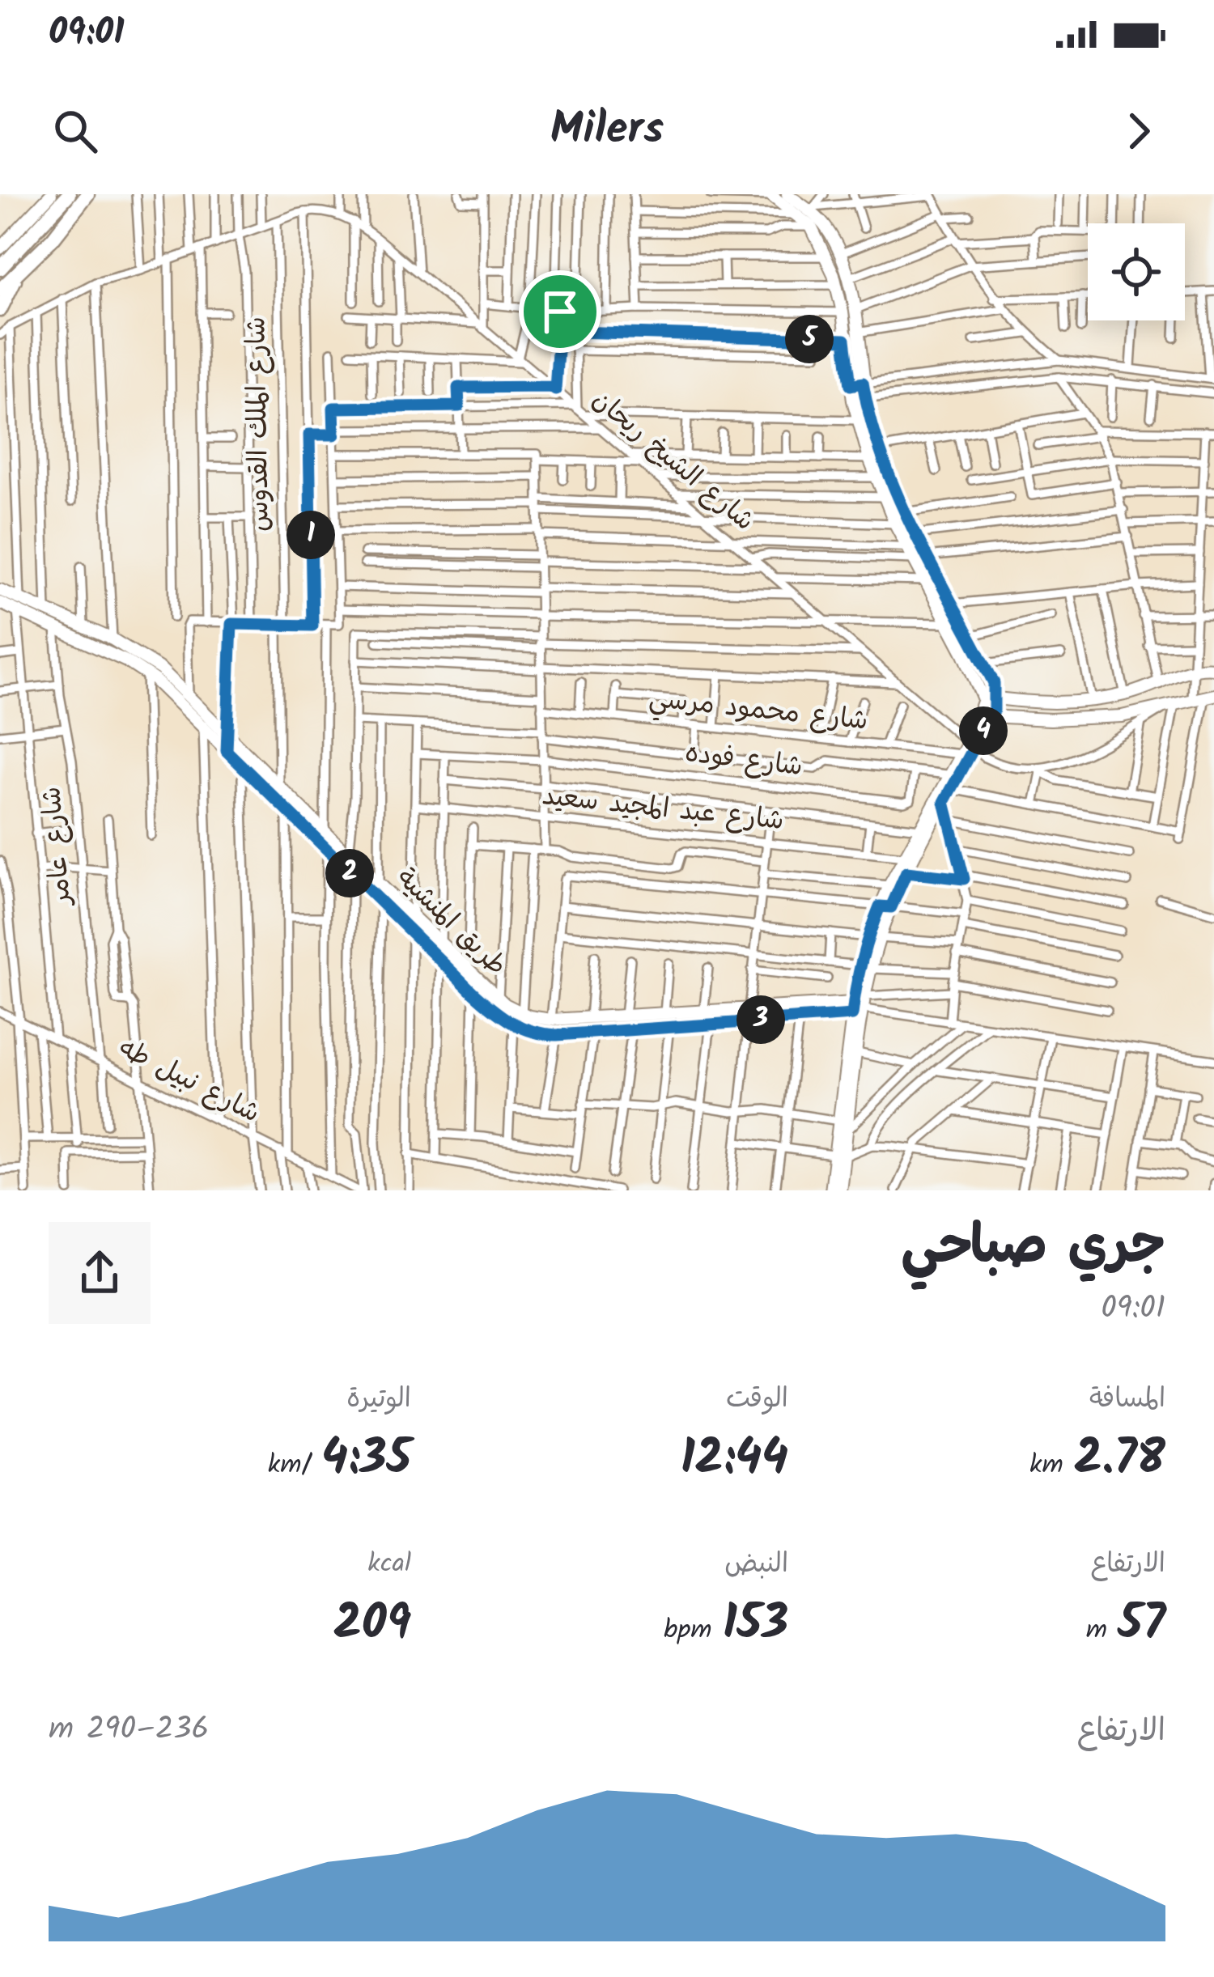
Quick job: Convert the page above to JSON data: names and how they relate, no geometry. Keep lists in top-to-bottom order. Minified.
{"streets":{"street":["شارع الملك القدوس","شارع الشيخ ريحان","شارع محمود مرسي","شارع فوده","شارع عبد المجيد سعيد","شارع عامر","طريق المنشية","شارع نبيل طه"]},"crossings":[["شارع الملك القدوس","شارع الشيخ ريحان"],["شارع الملك القدوس","طريق المنشية"],["شارع الشيخ ريحان","شارع محمود مرسي"],["شارع عامر","طريق المنشية"],["شارع عامر","شارع نبيل طه"]],"page":{"status":"09:01","header":"Milers","pins":["5","1","4","2","3"],"heading":["جري صباحي","09:01"],"stats":[["المسافة","2.78 km"],["الوقت","12:44"],["الوتيرة","4:35 /km"],["الارتفاع","57 m"],["النبض","153 bpm"],["kcal","209"]],"chart":["الارتفاع","236–290 m"]}}
